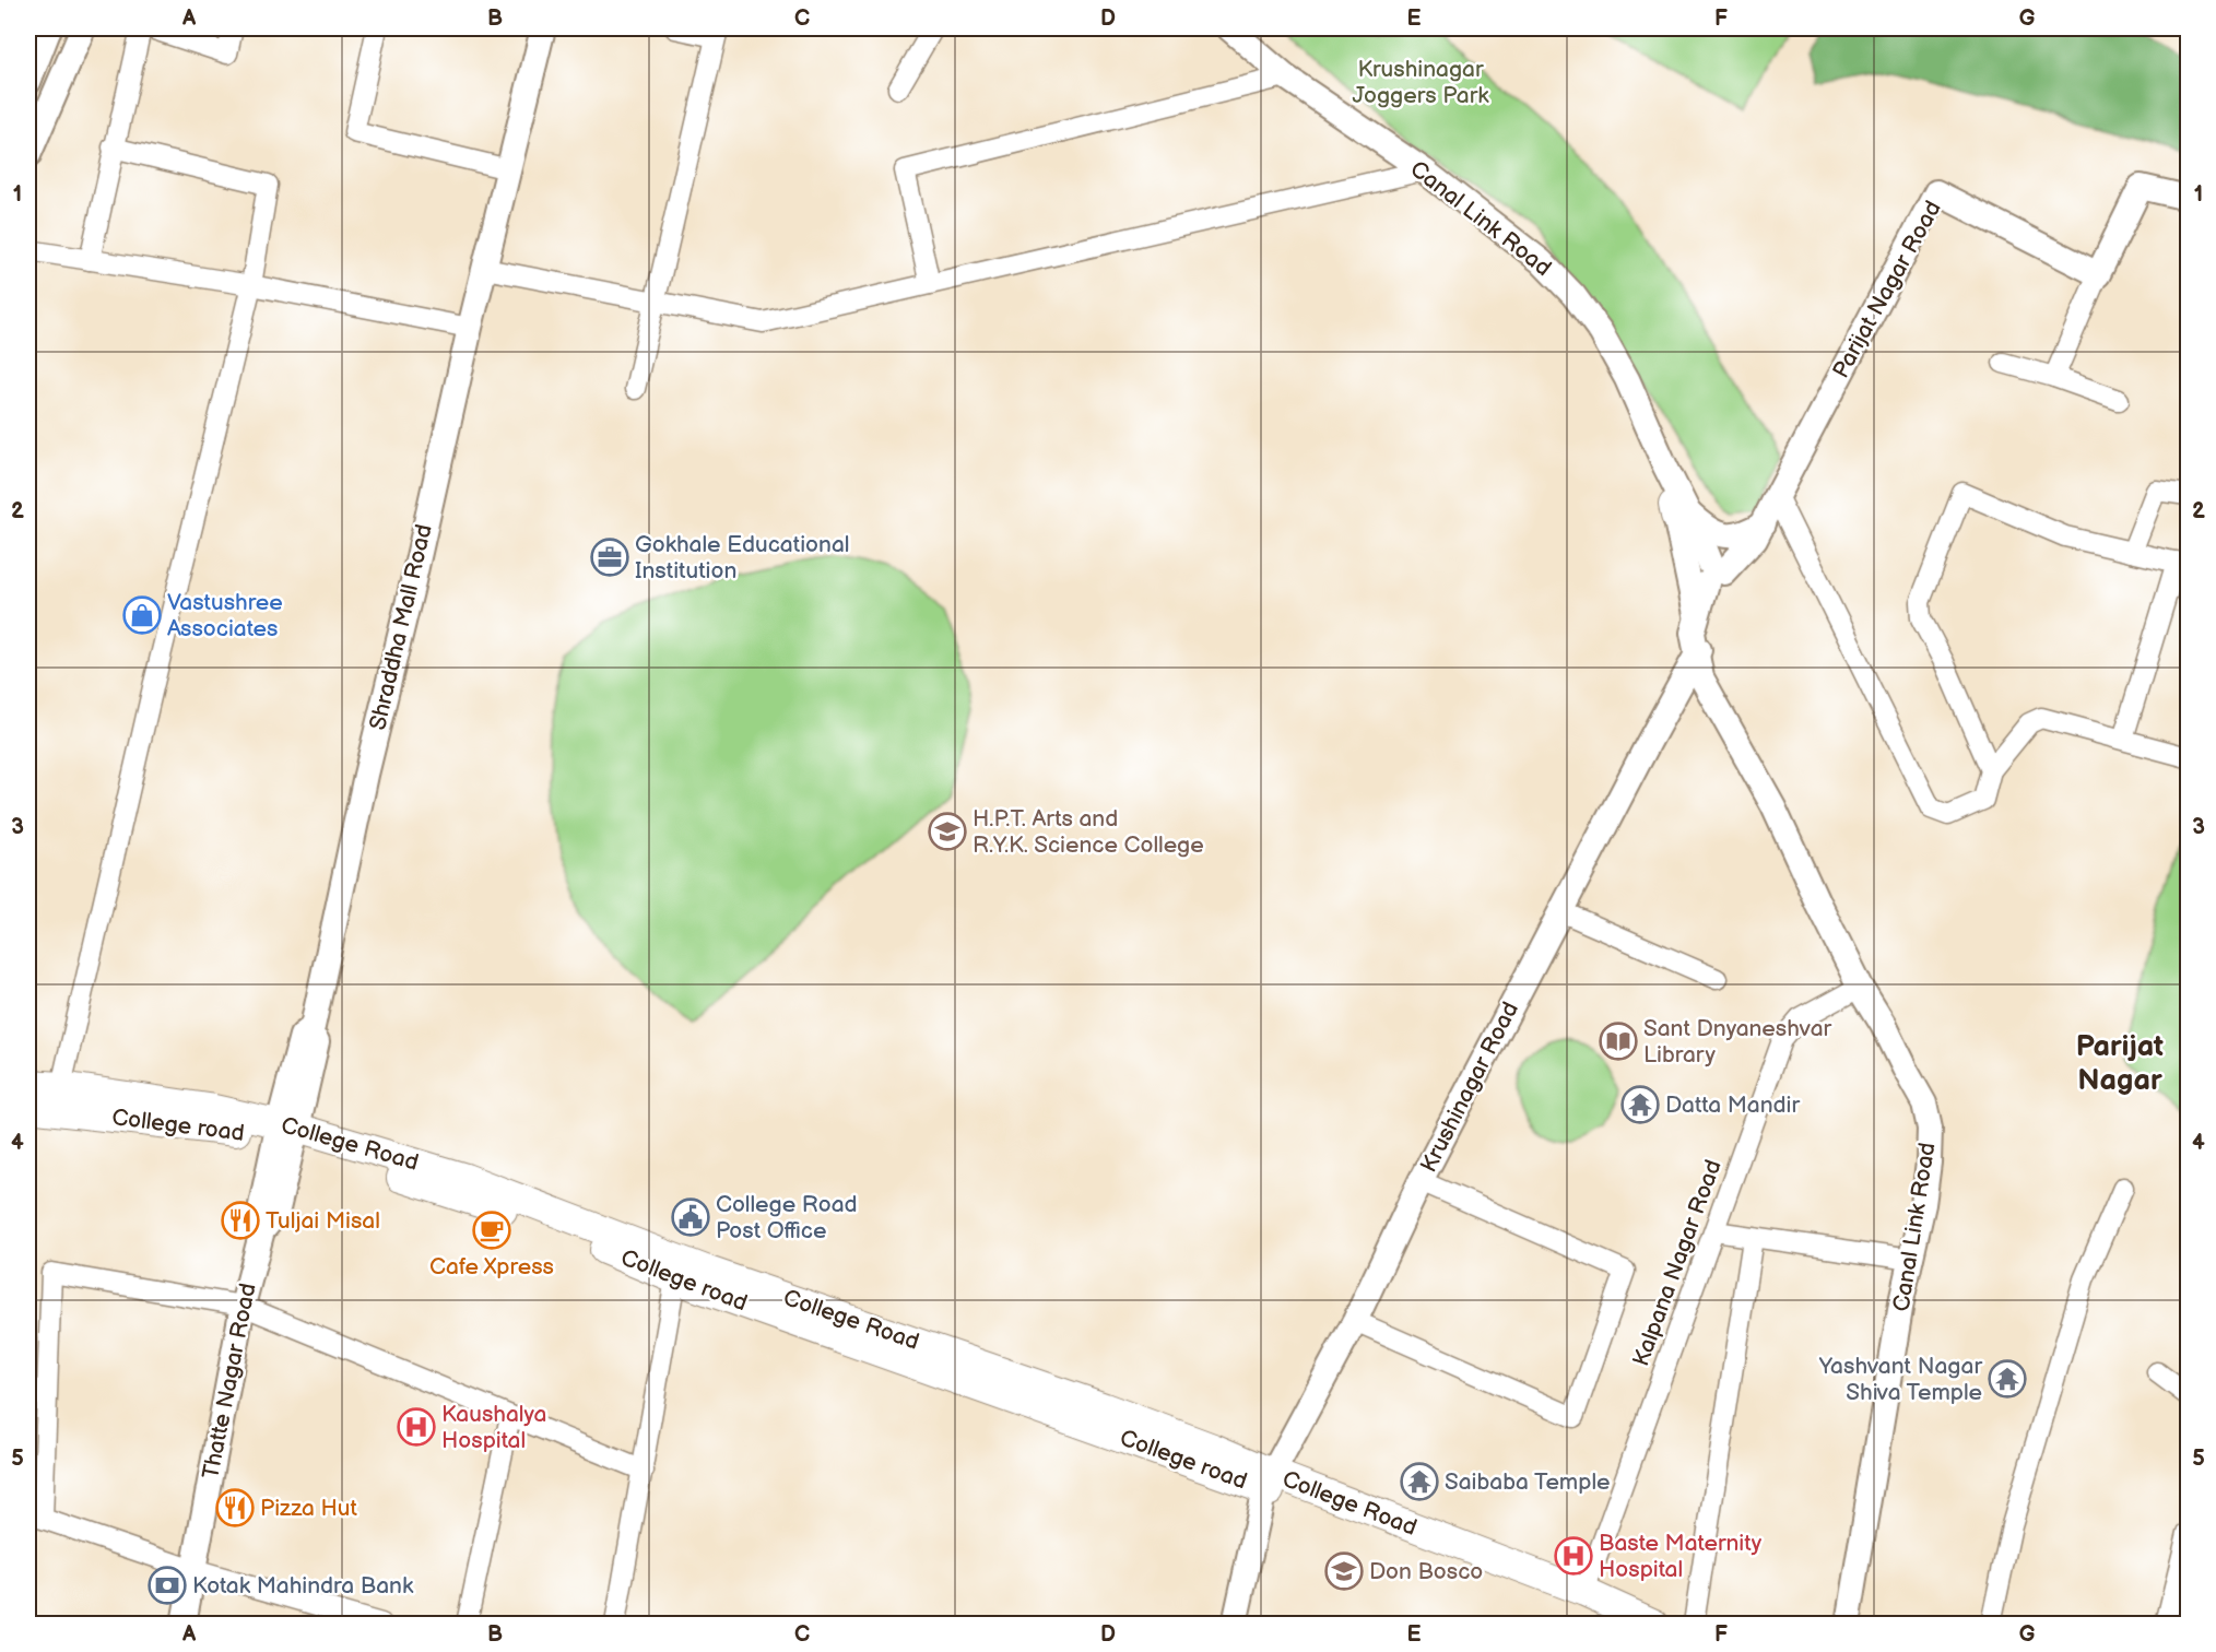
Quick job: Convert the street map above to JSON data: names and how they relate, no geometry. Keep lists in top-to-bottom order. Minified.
{"streets":{"main road":["College road","College Road"],"street":["Canal Link Road","Parijat Nagar Road","Shraddha Mall Road","Krushinagar Road","Kalpana Nagar Road","Thatte Nagar Road"]},"crossings":[["Canal Link Road","Krushinagar Road"],["Canal Link Road","Kalpana Nagar Road"],["Shraddha Mall Road","College road"],["Shraddha Mall Road","College Road"],["Shraddha Mall Road","Thatte Nagar Road"],["Krushinagar Road","College road"],["Krushinagar Road","College Road"],["College road","College Road"],["College road","Thatte Nagar Road"],["College Road","Kalpana Nagar Road"],["College Road","Thatte Nagar Road"]],"districts":["Parijat Nagar"],"parks":["Krushinagar Joggers Park"],"places":{"office":["Gokhale Educational Institution"],"shop":["Vastushree Associates"],"school or university":["H.P.T. Arts and R.Y.K. Science College","Don Bosco"],"library":["Sant Dnyaneshvar Library"],"temple":["Datta Mandir","Yashvant Nagar Shiva Temple","Saibaba Temple"],"public building":["College Road Post Office"],"restaurant":["Tuljai Misal","Pizza Hut"],"cafe":["Cafe Xpress"],"hospital":["Kaushalya Hospital","Baste Maternity Hospital"],"bank":["Kotak Mahindra Bank"]},"grid":{"columns":["A","B","C","D","E","F","G"],"rows":["1","2","3","4","5"]}}
